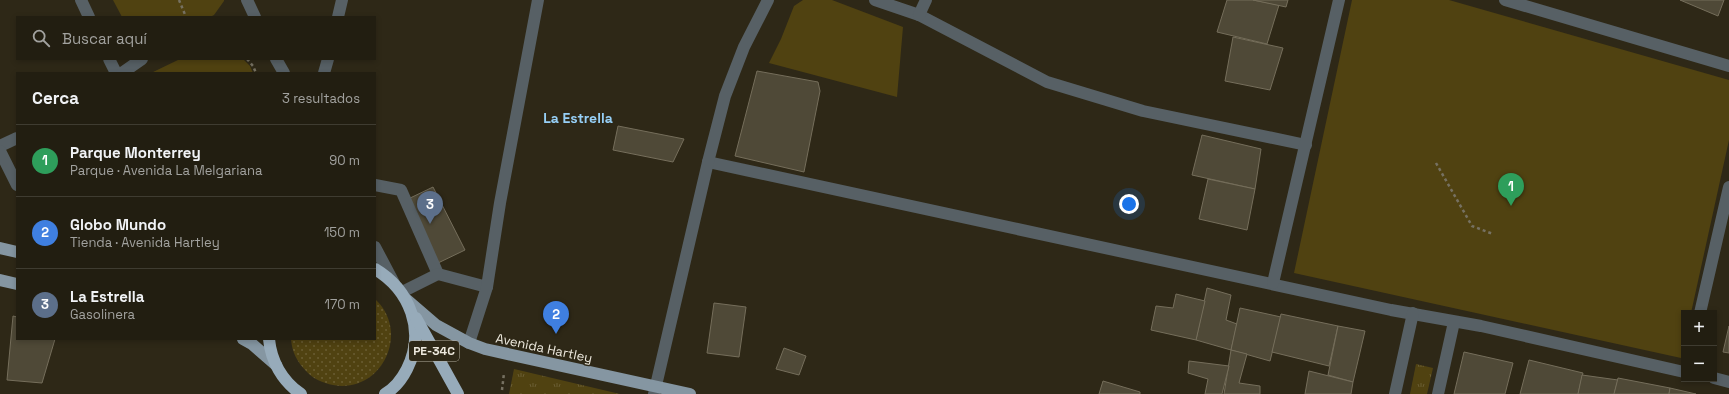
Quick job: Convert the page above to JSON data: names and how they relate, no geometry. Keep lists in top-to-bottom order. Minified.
{"streets":{"highway":["PE-34C"],"main road":["Avenida Hartley"]},"crossings":[["Avenida Hartley","PE-34C"]],"districts":["La Estrella"],"page":{"search":"Buscar aquí","heading":["Cerca","3 resultados"],"list":[{"mark":"1","name":"Parque Monterrey","note":"Parque · Avenida La Melgariana","value":"90 m"},{"mark":"2","name":"Globo Mundo","note":"Tienda · Avenida Hartley","value":"150 m"},{"mark":"3","name":"La Estrella","note":"Gasolinera","value":"170 m"}],"pins":["1","3","2"],"map_buttons":["+","−"]}}
